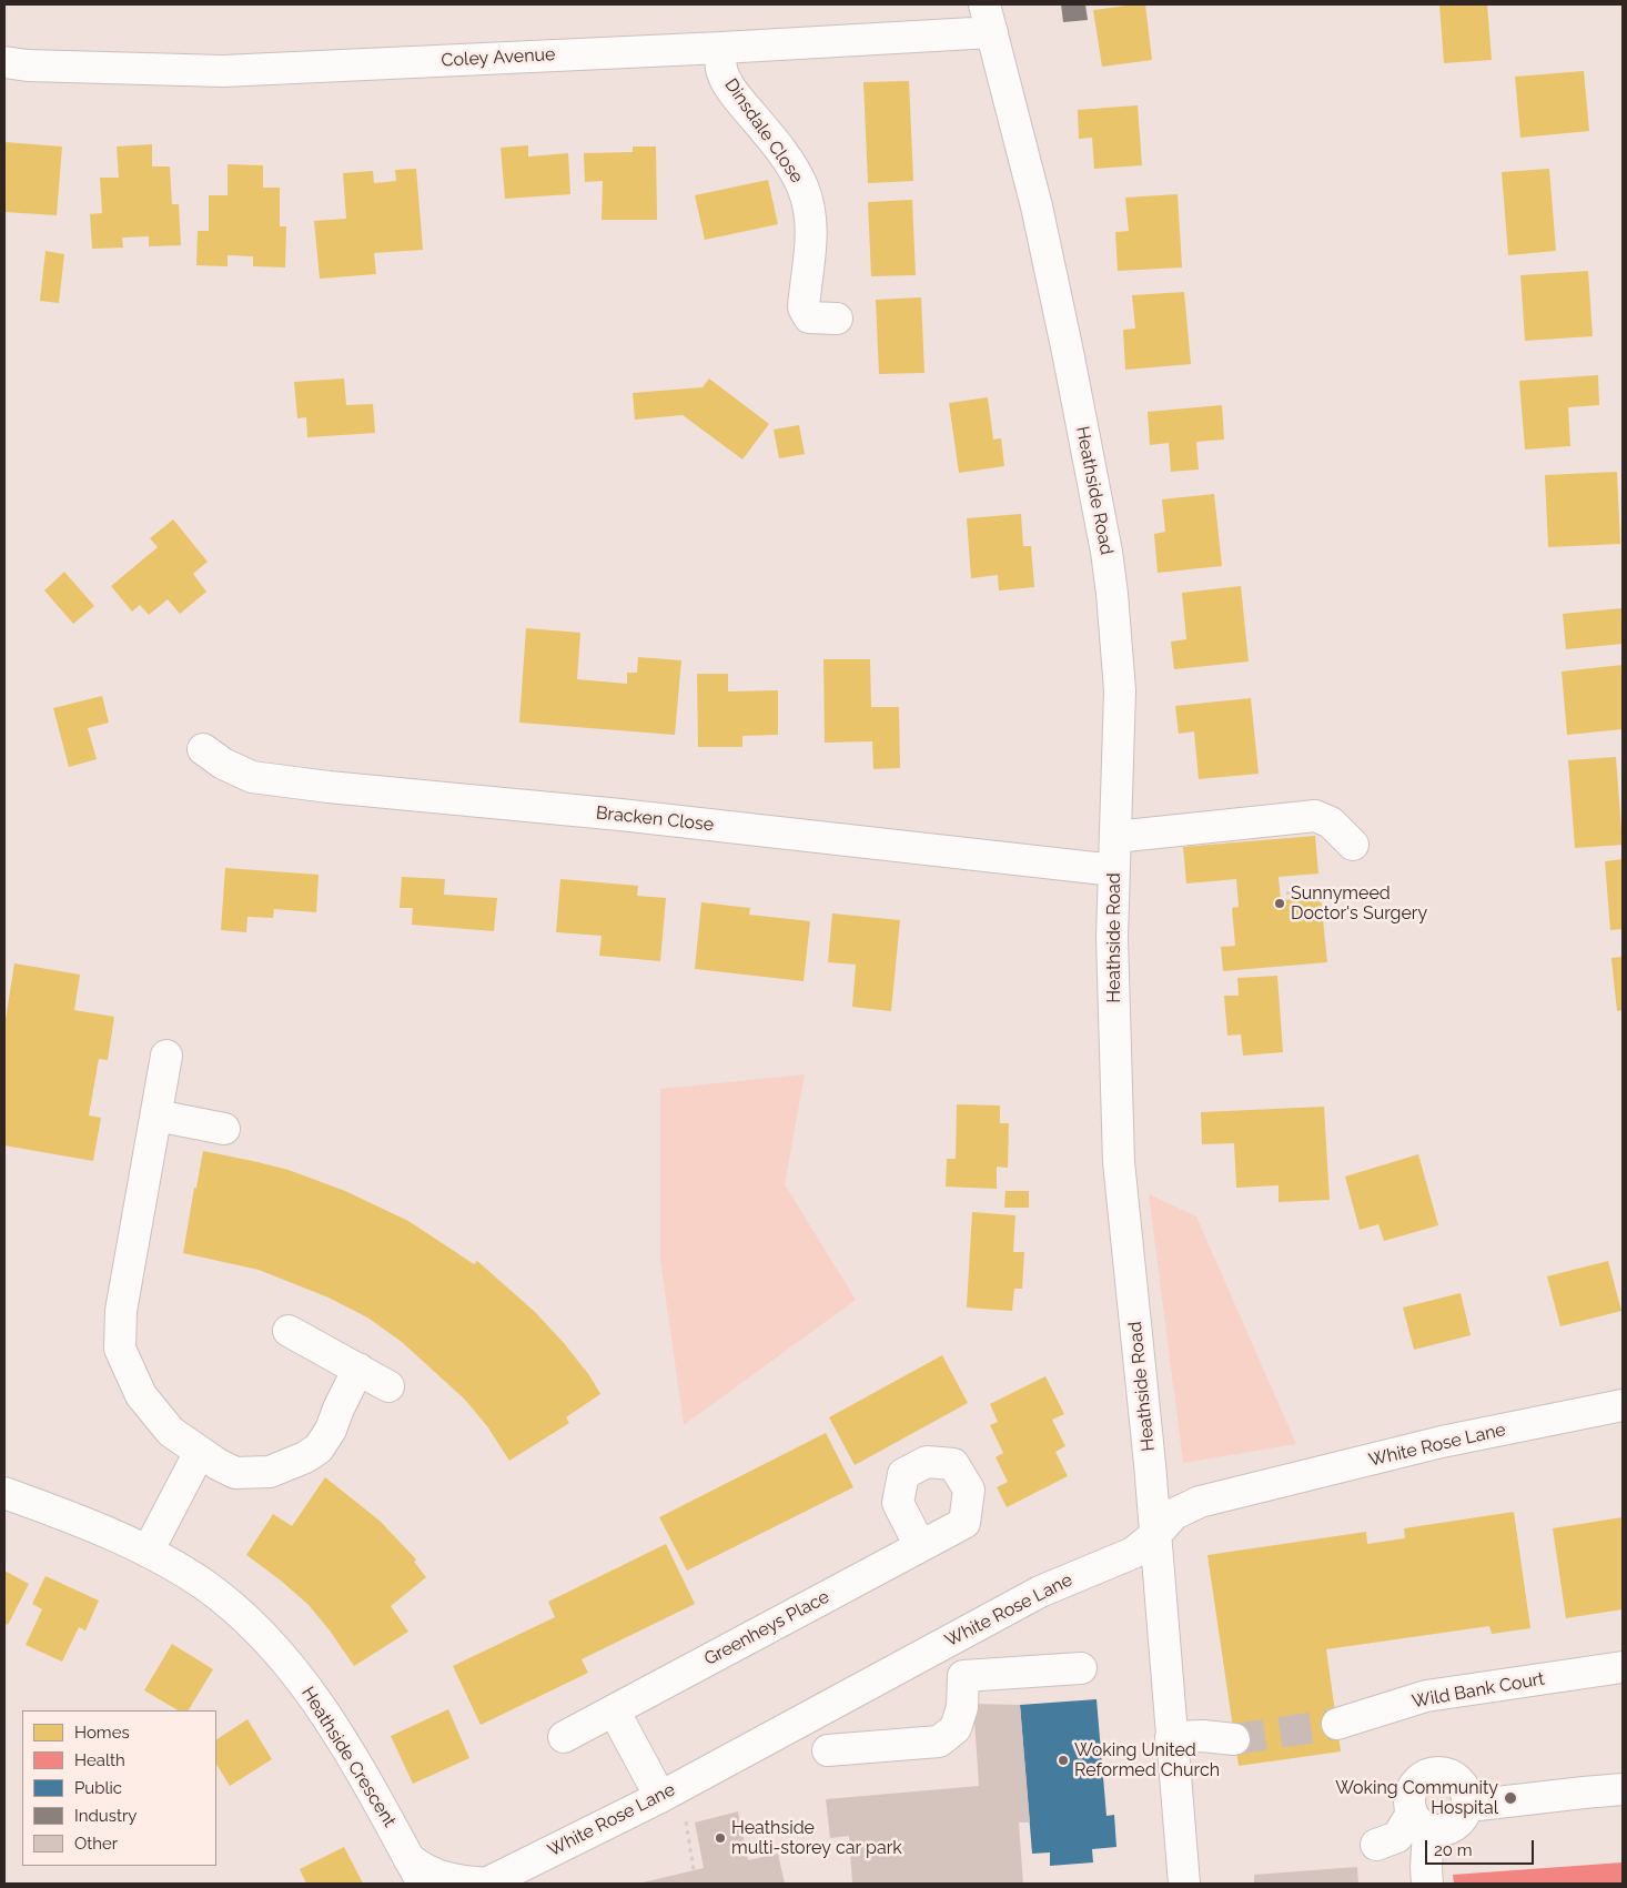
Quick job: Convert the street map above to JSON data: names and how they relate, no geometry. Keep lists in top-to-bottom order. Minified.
{"streets":{"street":["Coley Avenue","Dinsdale Close","Heathside Road","Bracken Close","White Rose Lane","Greenheys Place","Wild Bank Court","Heathside Crescent"]},"crossings":[["Coley Avenue","Dinsdale Close"],["Coley Avenue","Heathside Road"],["Heathside Road","Bracken Close"],["Heathside Road","White Rose Lane"],["White Rose Lane","Heathside Crescent"]],"places":["Sunnymeed Doctor's Surgery","Woking United Reformed Church","Woking Community Hospital","Heathside multi-storey car park"],"legend":["Homes","Health","Public","Industry","Other"],"scale_bar":"20 m"}
